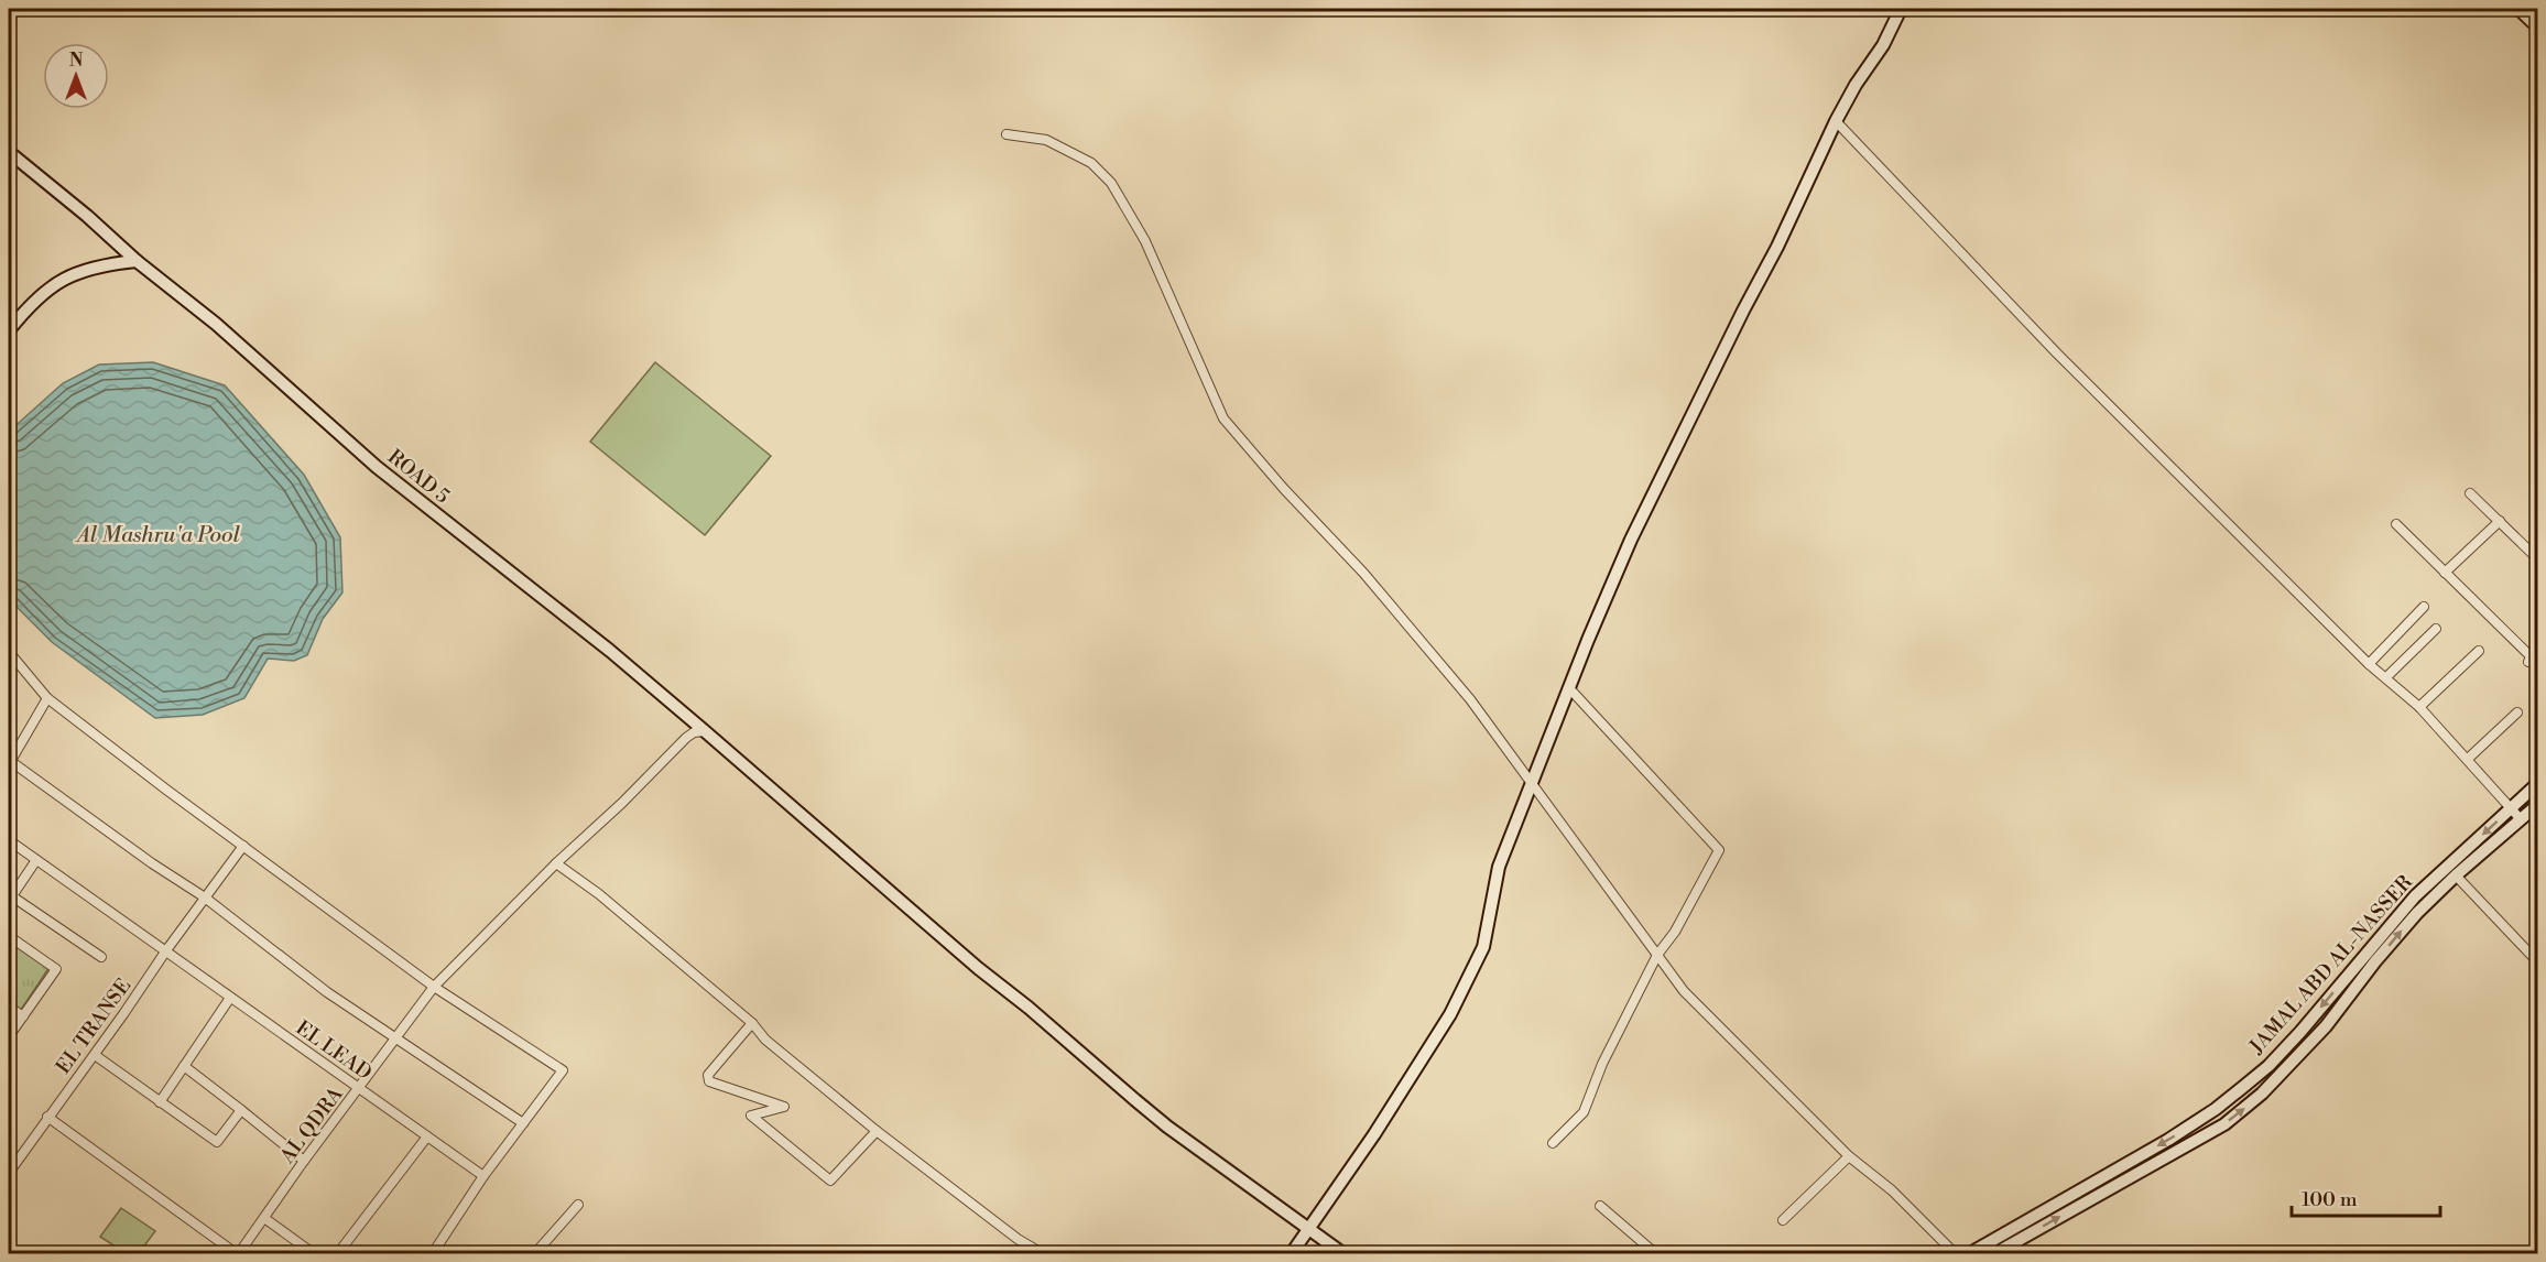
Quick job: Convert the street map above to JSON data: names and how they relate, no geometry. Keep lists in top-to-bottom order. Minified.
{"streets":{"main road":["ROAD 5","JAMAL ABD AL-NASSER"],"street":["EL TRANSE","EL LEAD","AL QDRA"]},"crossings":[["ROAD 5","AL QDRA"],["EL TRANSE","EL LEAD"],["EL LEAD","AL QDRA"]],"water":["Al Mashru'a Pool"],"scale_bar":"100 m","north":"top"}
